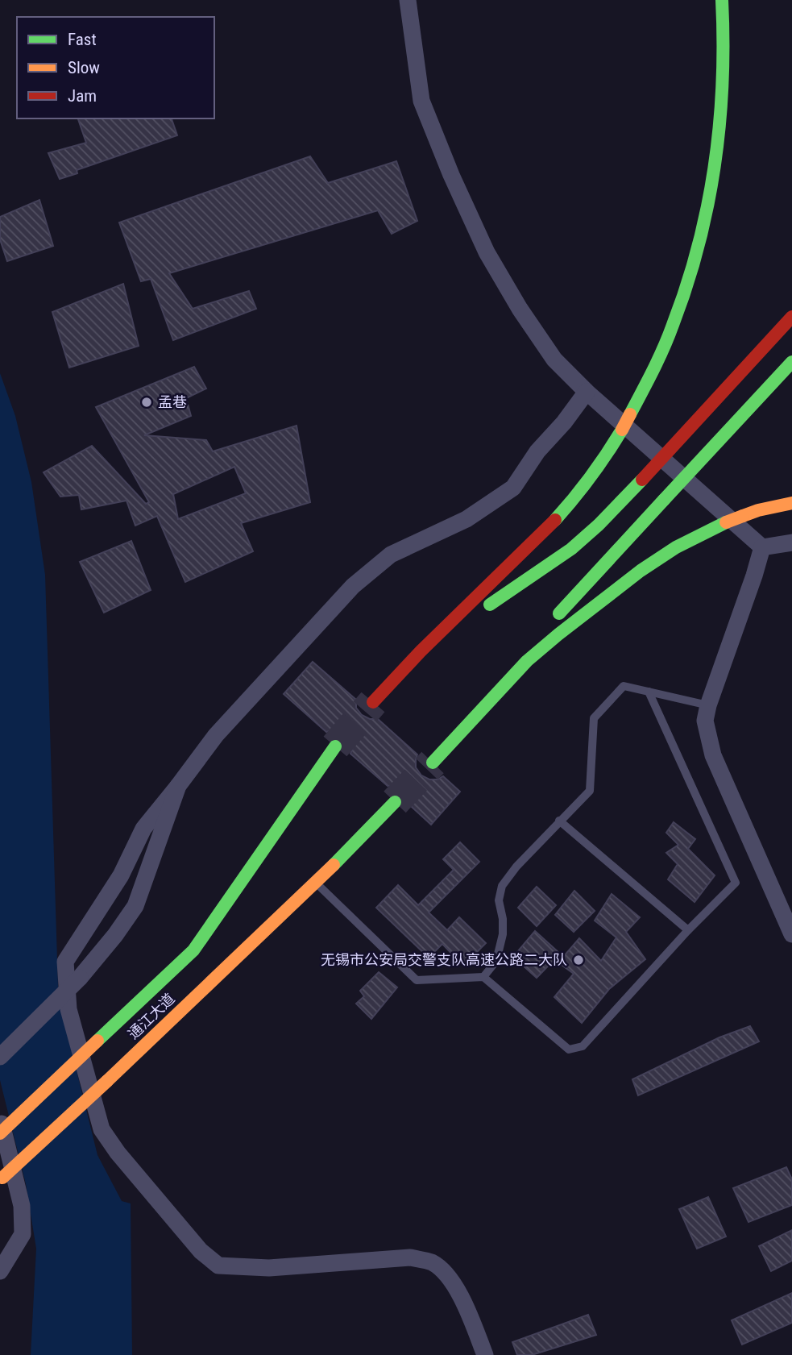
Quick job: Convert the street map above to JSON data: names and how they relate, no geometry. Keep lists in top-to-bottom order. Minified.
{"streets":{"highway":["通江大道"]},"places":["孟巷","无锡市公安局交警支队高速公路二大队"],"legend":["Fast","Slow","Jam"]}
